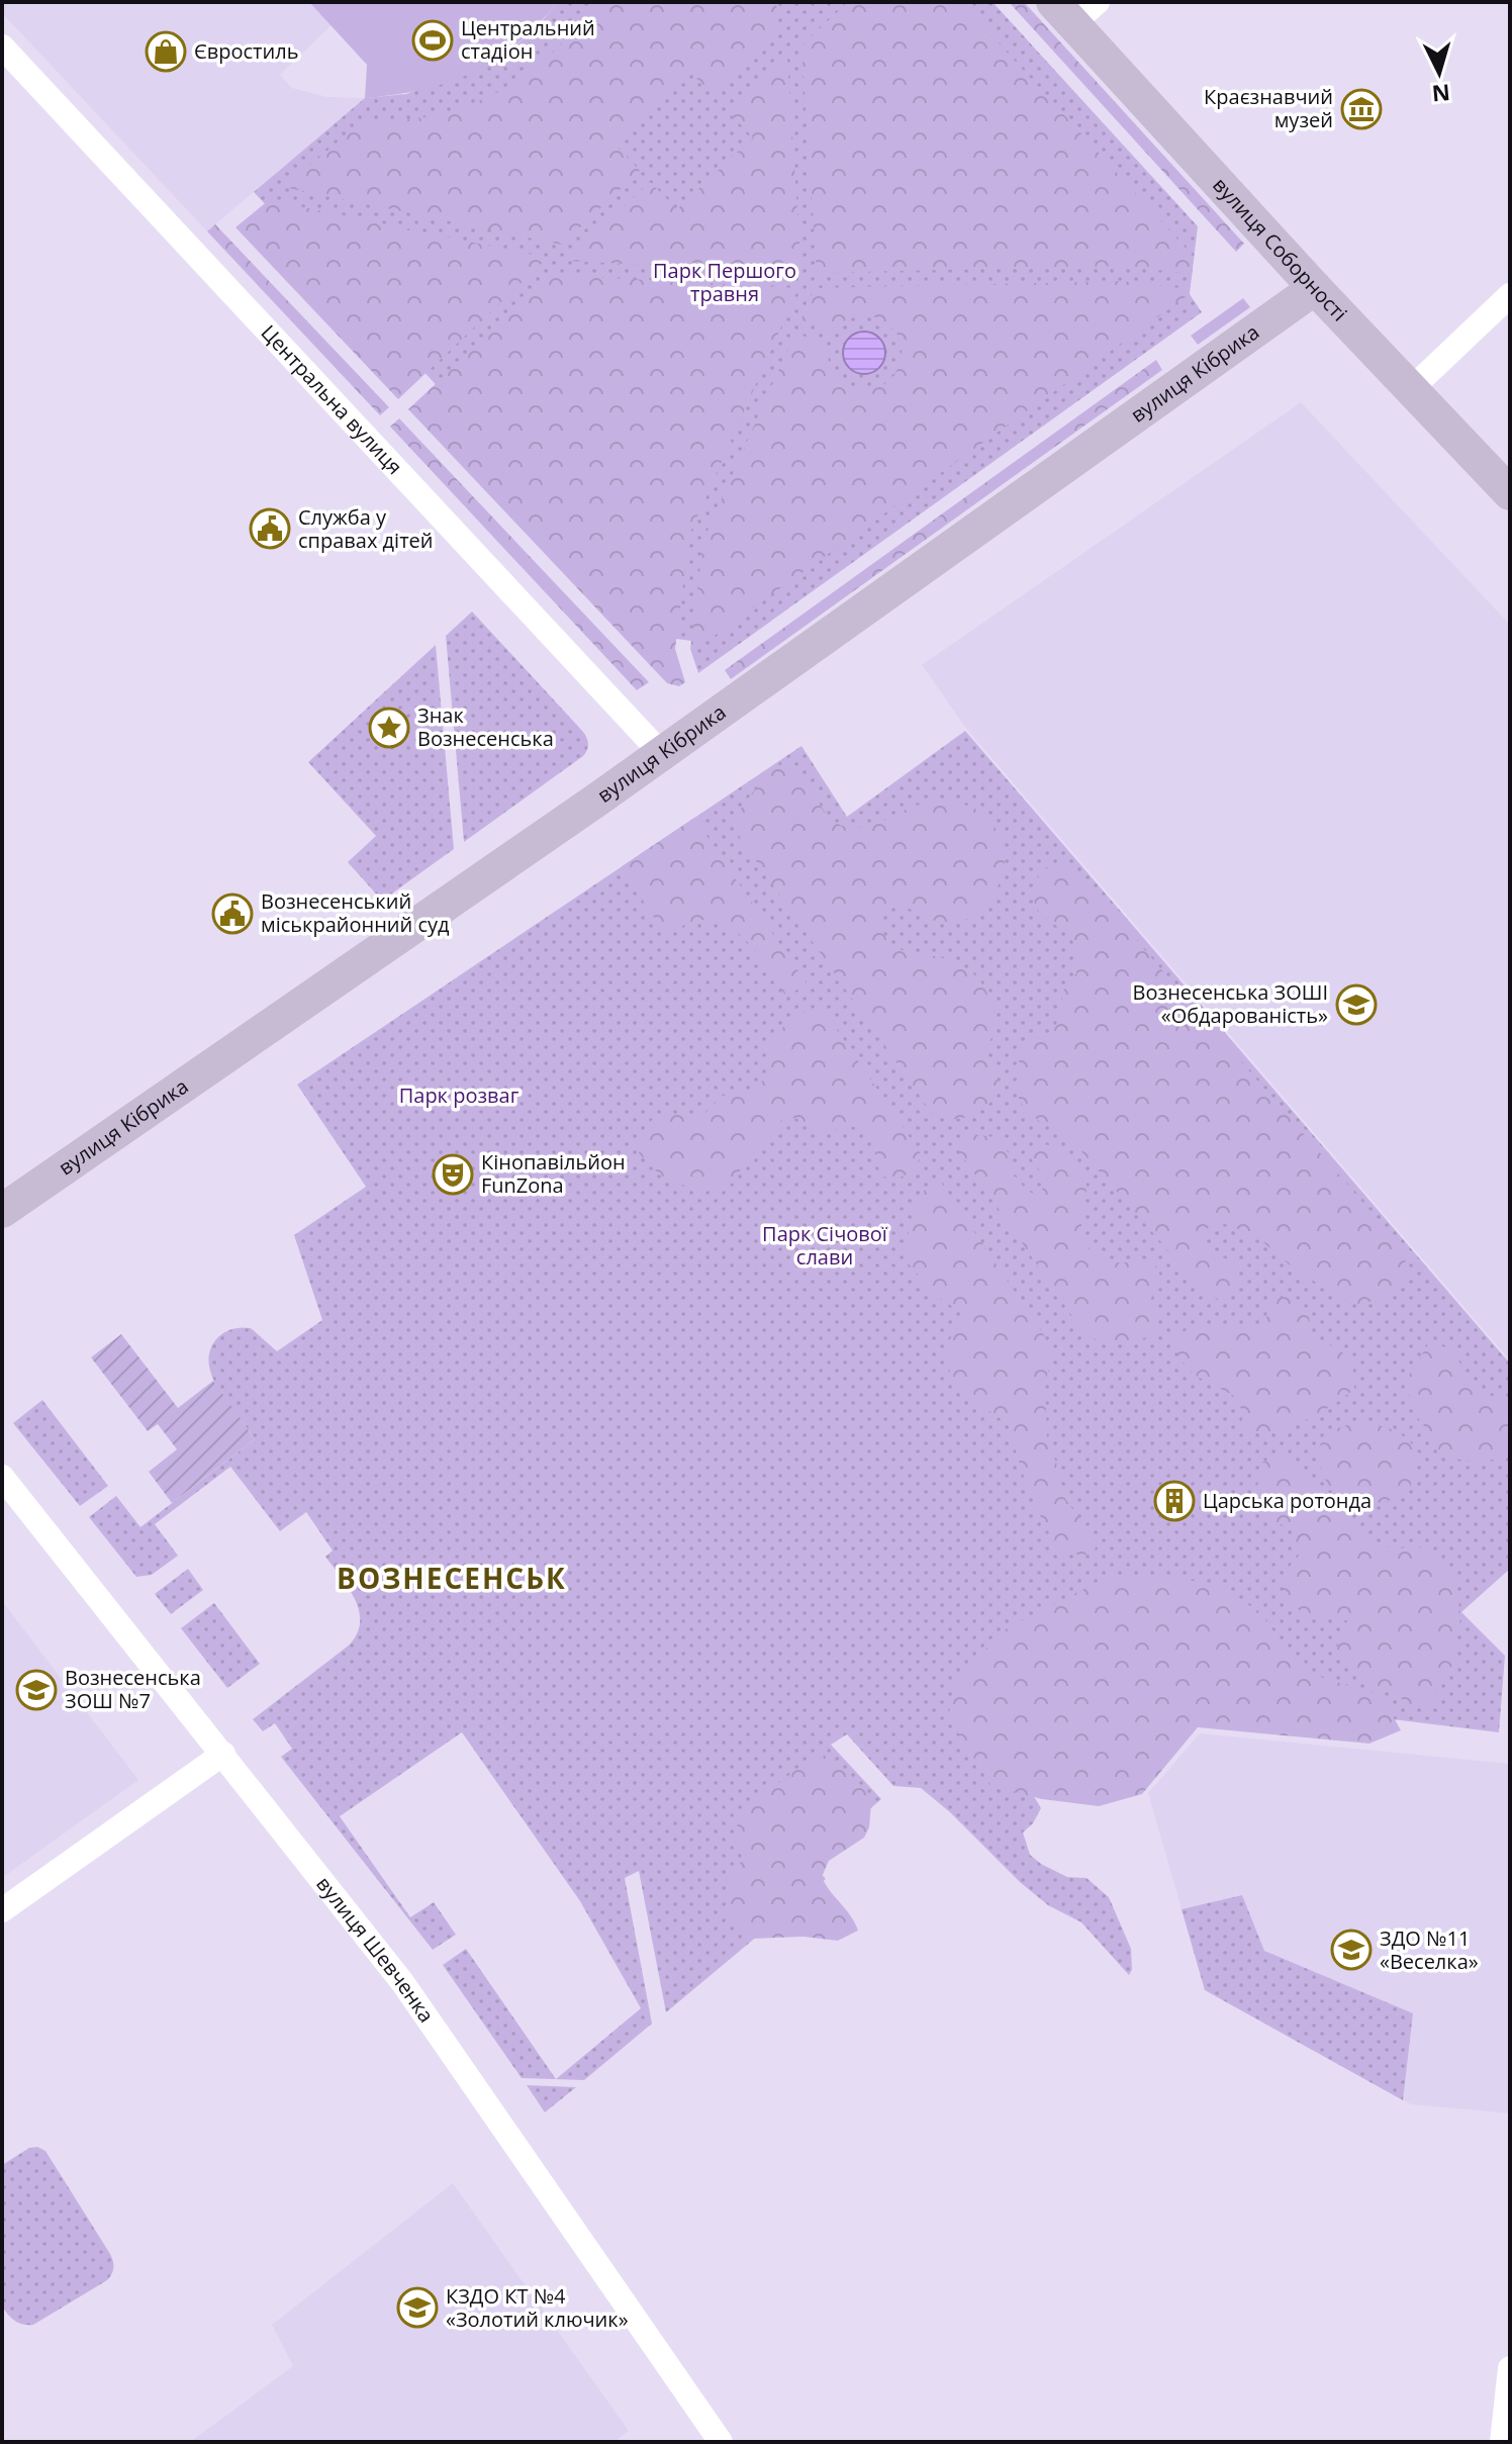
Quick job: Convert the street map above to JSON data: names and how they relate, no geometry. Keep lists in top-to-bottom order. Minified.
{"streets":{"main road":["вулиця Соборності","вулиця Кібрика"],"street":["Центральна вулиця","вулиця Шевченка"]},"crossings":[["вулиця Соборності","вулиця Кібрика"],["вулиця Кібрика","Центральна вулиця"]],"districts":["ВОЗНЕСЕНСЬК"],"parks":["Парк Першого травня","Парк розваг","Парк Січової слави"],"places":{"sports":["Центральний стадіон"],"shop":["Євростиль"],"museum":["Краєзнавчий музей"],"public building":["Служба у справах дітей","Вознесенський міськрайонний суд"],"place":["Знак Вознесенська"],"school or university":["Вознесенська ЗОШІ «Обдарованість»","Вознесенська ЗОШ №7","ЗДО №11 «Веселка»","КЗДО КТ №4 «Золотий ключик»"],"theatre":["Кінопавільйон FunZona"],"building":["Царська ротонда"]},"north":"bottom"}
